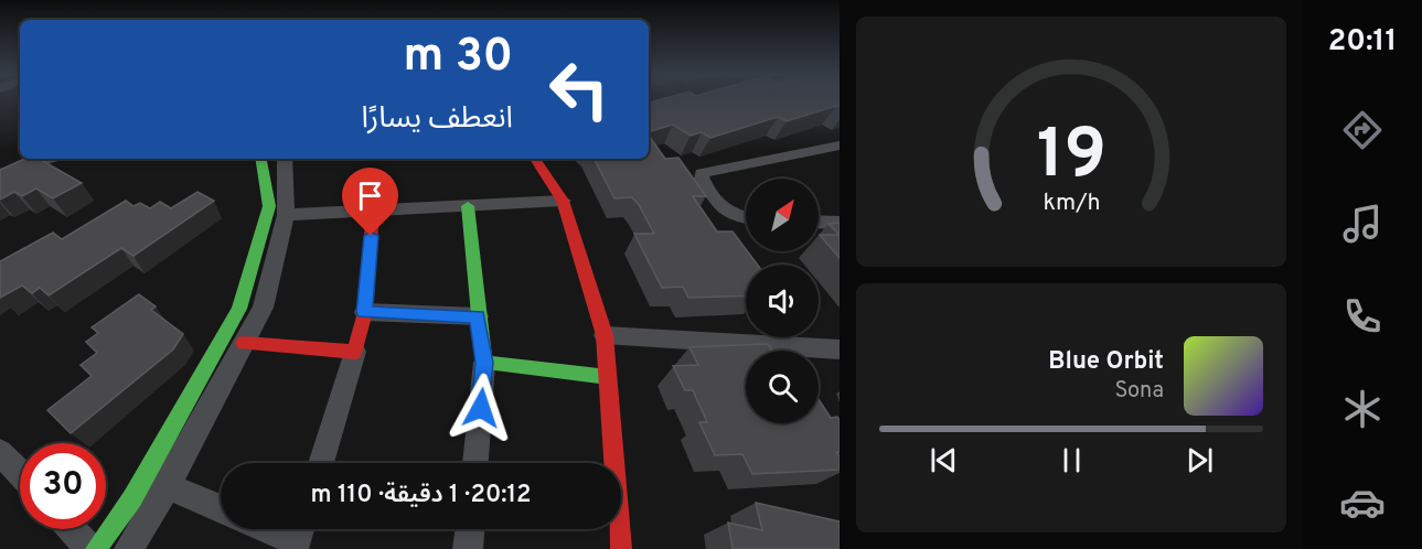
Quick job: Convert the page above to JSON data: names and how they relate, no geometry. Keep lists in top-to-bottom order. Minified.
{"north":"top right","page":{"tabs":"20:11","turn":["30 m","انعطف يسارًا"],"song":["Blue Orbit","Sona"],"limit":"30","trip":"20:12 · 1 دقيقة · 110 m","gauge":["19","km/h"]}}
